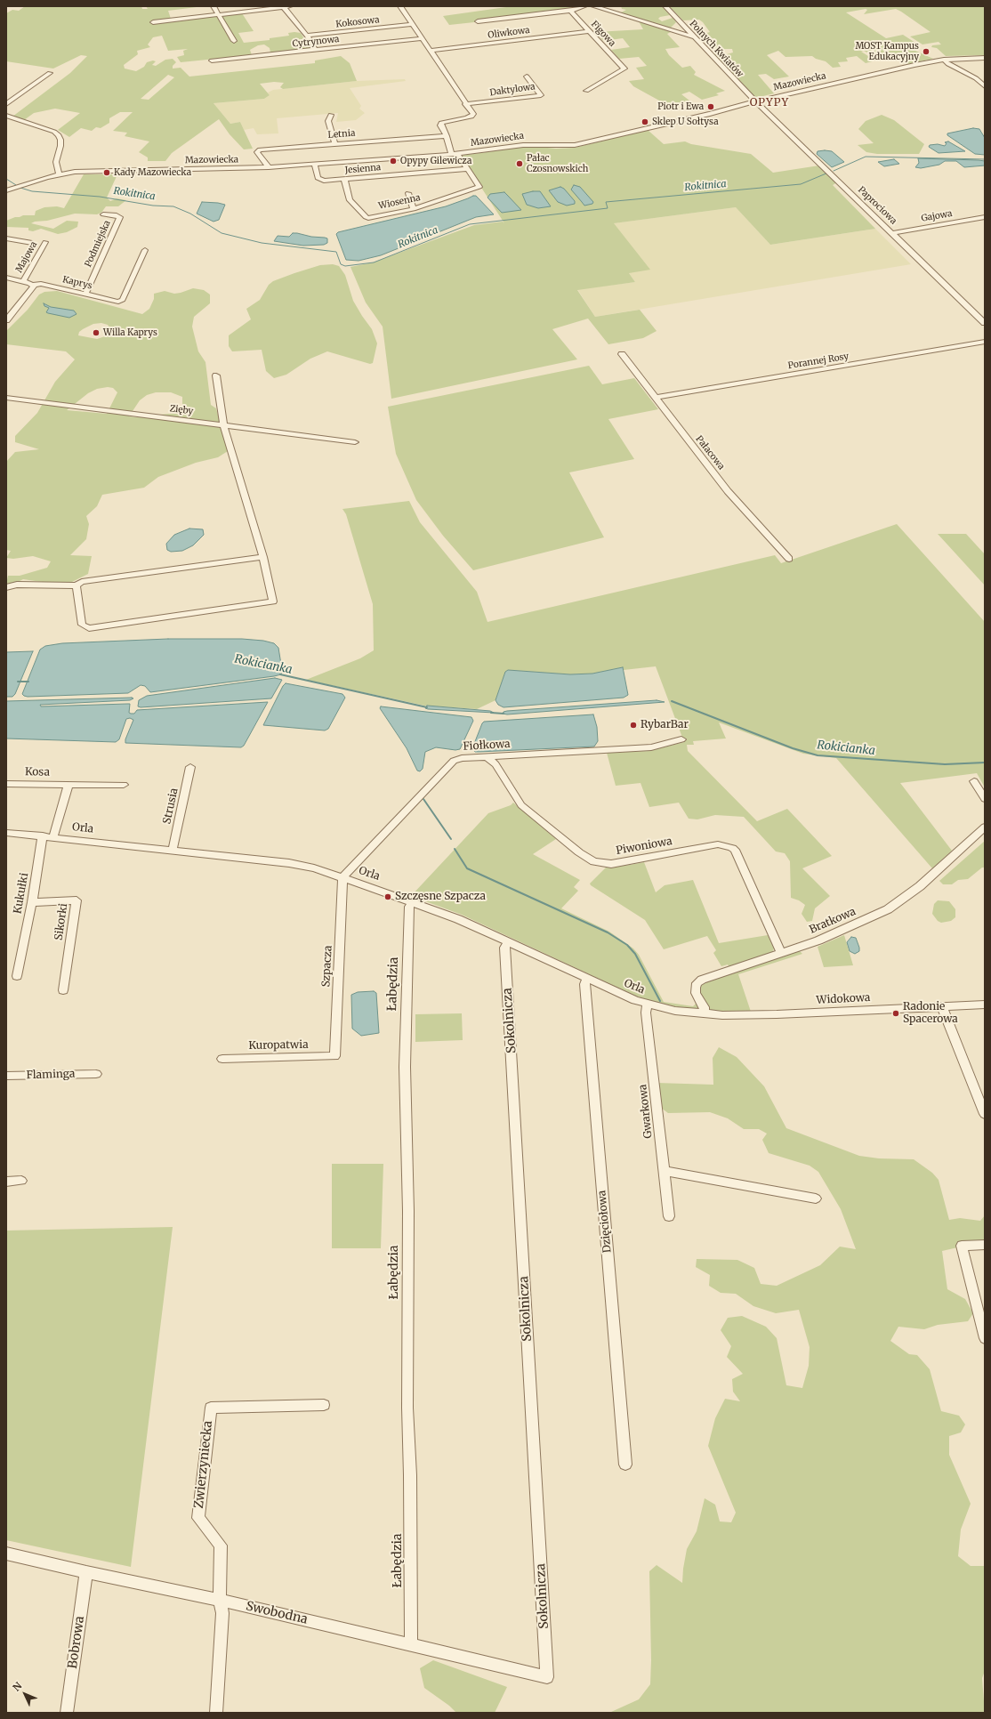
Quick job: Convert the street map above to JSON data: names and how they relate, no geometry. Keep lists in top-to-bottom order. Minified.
{"streets":{"street":["Kokosowa","Oliwkowa","Figowa","Cytrynowa","Polnych Kwiatów","Mazowiecka","Daktylowa","Letnia","Jesienna","Wiosenna","Paprociowa","Gajowa","Podmiejska","Majowa","Kaprys","Porannej Rosy","Zięby","Pałacowa","Fiołkowa","Kosa","Strusia","Orla","Piwoniowa","Kukułki","Bratkowa","Sikorki","Szpacza","Łabędzia","Widokowa","Sokolnicza","Kuropatwia","Flaminga","Gwarkowa","Dzięciołowa","Zwierzyniecka","Swobodna","Bobrowa"]},"crossings":[["Oliwkowa","Figowa"],["Polnych Kwiatów","Mazowiecka"],["Polnych Kwiatów","Paprociowa"],["Mazowiecka","Letnia"],["Mazowiecka","Jesienna"],["Mazowiecka","Paprociowa"],["Jesienna","Wiosenna"],["Paprociowa","Gajowa"],["Podmiejska","Kaprys"],["Majowa","Kaprys"],["Porannej Rosy","Pałacowa"],["Fiołkowa","Orla"],["Fiołkowa","Piwoniowa"],["Fiołkowa","Szpacza"],["Strusia","Orla"],["Orla","Kukułki"],["Orla","Bratkowa"],["Orla","Szpacza"],["Orla","Łabędzia"],["Orla","Widokowa"],["Orla","Sokolnicza"],["Orla","Gwarkowa"],["Orla","Dzięciołowa"],["Piwoniowa","Bratkowa"],["Kukułki","Sikorki"],["Bratkowa","Widokowa"],["Szpacza","Kuropatwia"],["Łabędzia","Swobodna"],["Sokolnicza","Swobodna"],["Zwierzyniecka","Swobodna"],["Swobodna","Bobrowa"]],"districts":["OPYPY"],"water":["Rokitnica","Rokicianka"],"places":["MOST Kampus Edukacyjny","Piotr i Ewa","Sklep U Sołtysa","Opypy Gilewicza","Pałac Czosnowskich","Kady Mazowiecka","Willa Kaprys","RybarBar","Szczęsne Szpacza","Radonie Spacerowa"],"north":"top left"}
